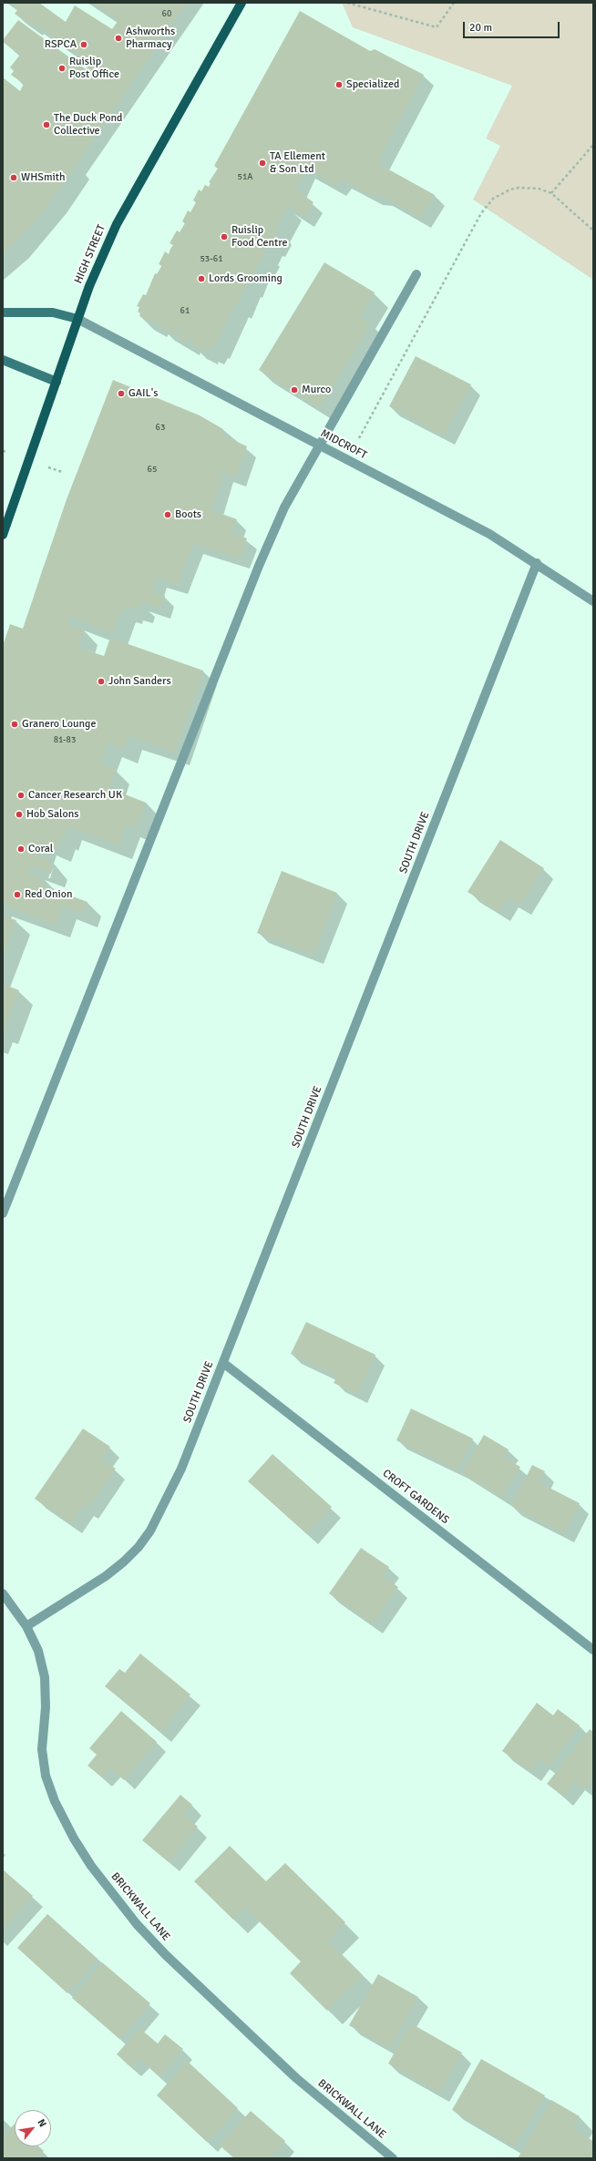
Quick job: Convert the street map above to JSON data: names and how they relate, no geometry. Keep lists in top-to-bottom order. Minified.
{"streets":{"main road":["HIGH STREET"],"street":["MIDCROFT","SOUTH DRIVE","CROFT GARDENS","BRICKWALL LANE"]},"crossings":[["HIGH STREET","MIDCROFT"],["MIDCROFT","SOUTH DRIVE"],["SOUTH DRIVE","CROFT GARDENS"],["SOUTH DRIVE","BRICKWALL LANE"]],"places":["Ashworths Pharmacy","RSPCA","Ruislip Post Office","Specialized","The Duck Pond Collective","TA Ellement & Son Ltd","WHSmith","Ruislip Food Centre","Lords Grooming","Murco","GAIL's","Boots","John Sanders","Granero Lounge","Cancer Research UK","Hob Salons","Coral","Red Onion"],"house_numbers":["60","51A","53-61","61","63","65","81-83"],"scale_bar":"20 m","north":"top right"}
